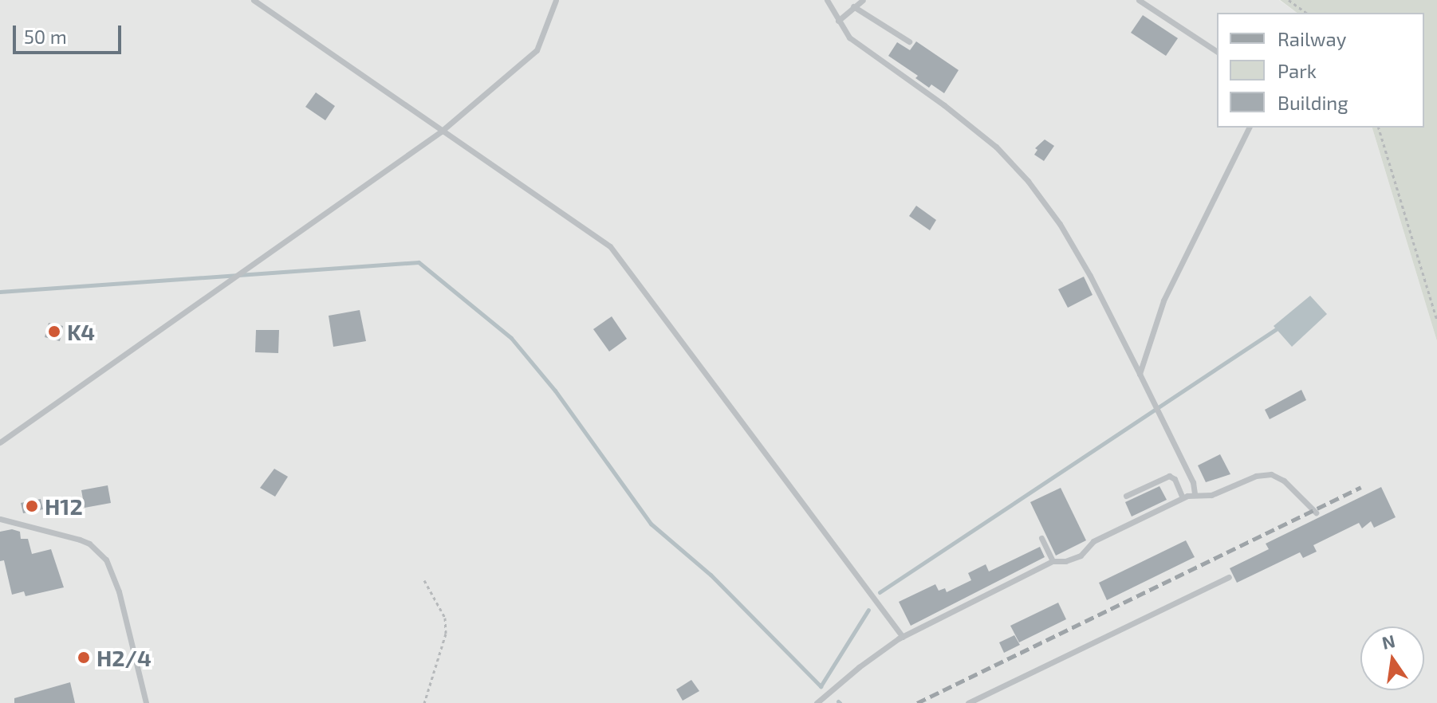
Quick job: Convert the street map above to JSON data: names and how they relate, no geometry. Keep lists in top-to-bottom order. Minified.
{"places":["K4","H12","H2/4"],"legend":["Railway","Park","Building"],"scale_bar":"50 m","north":"top"}
